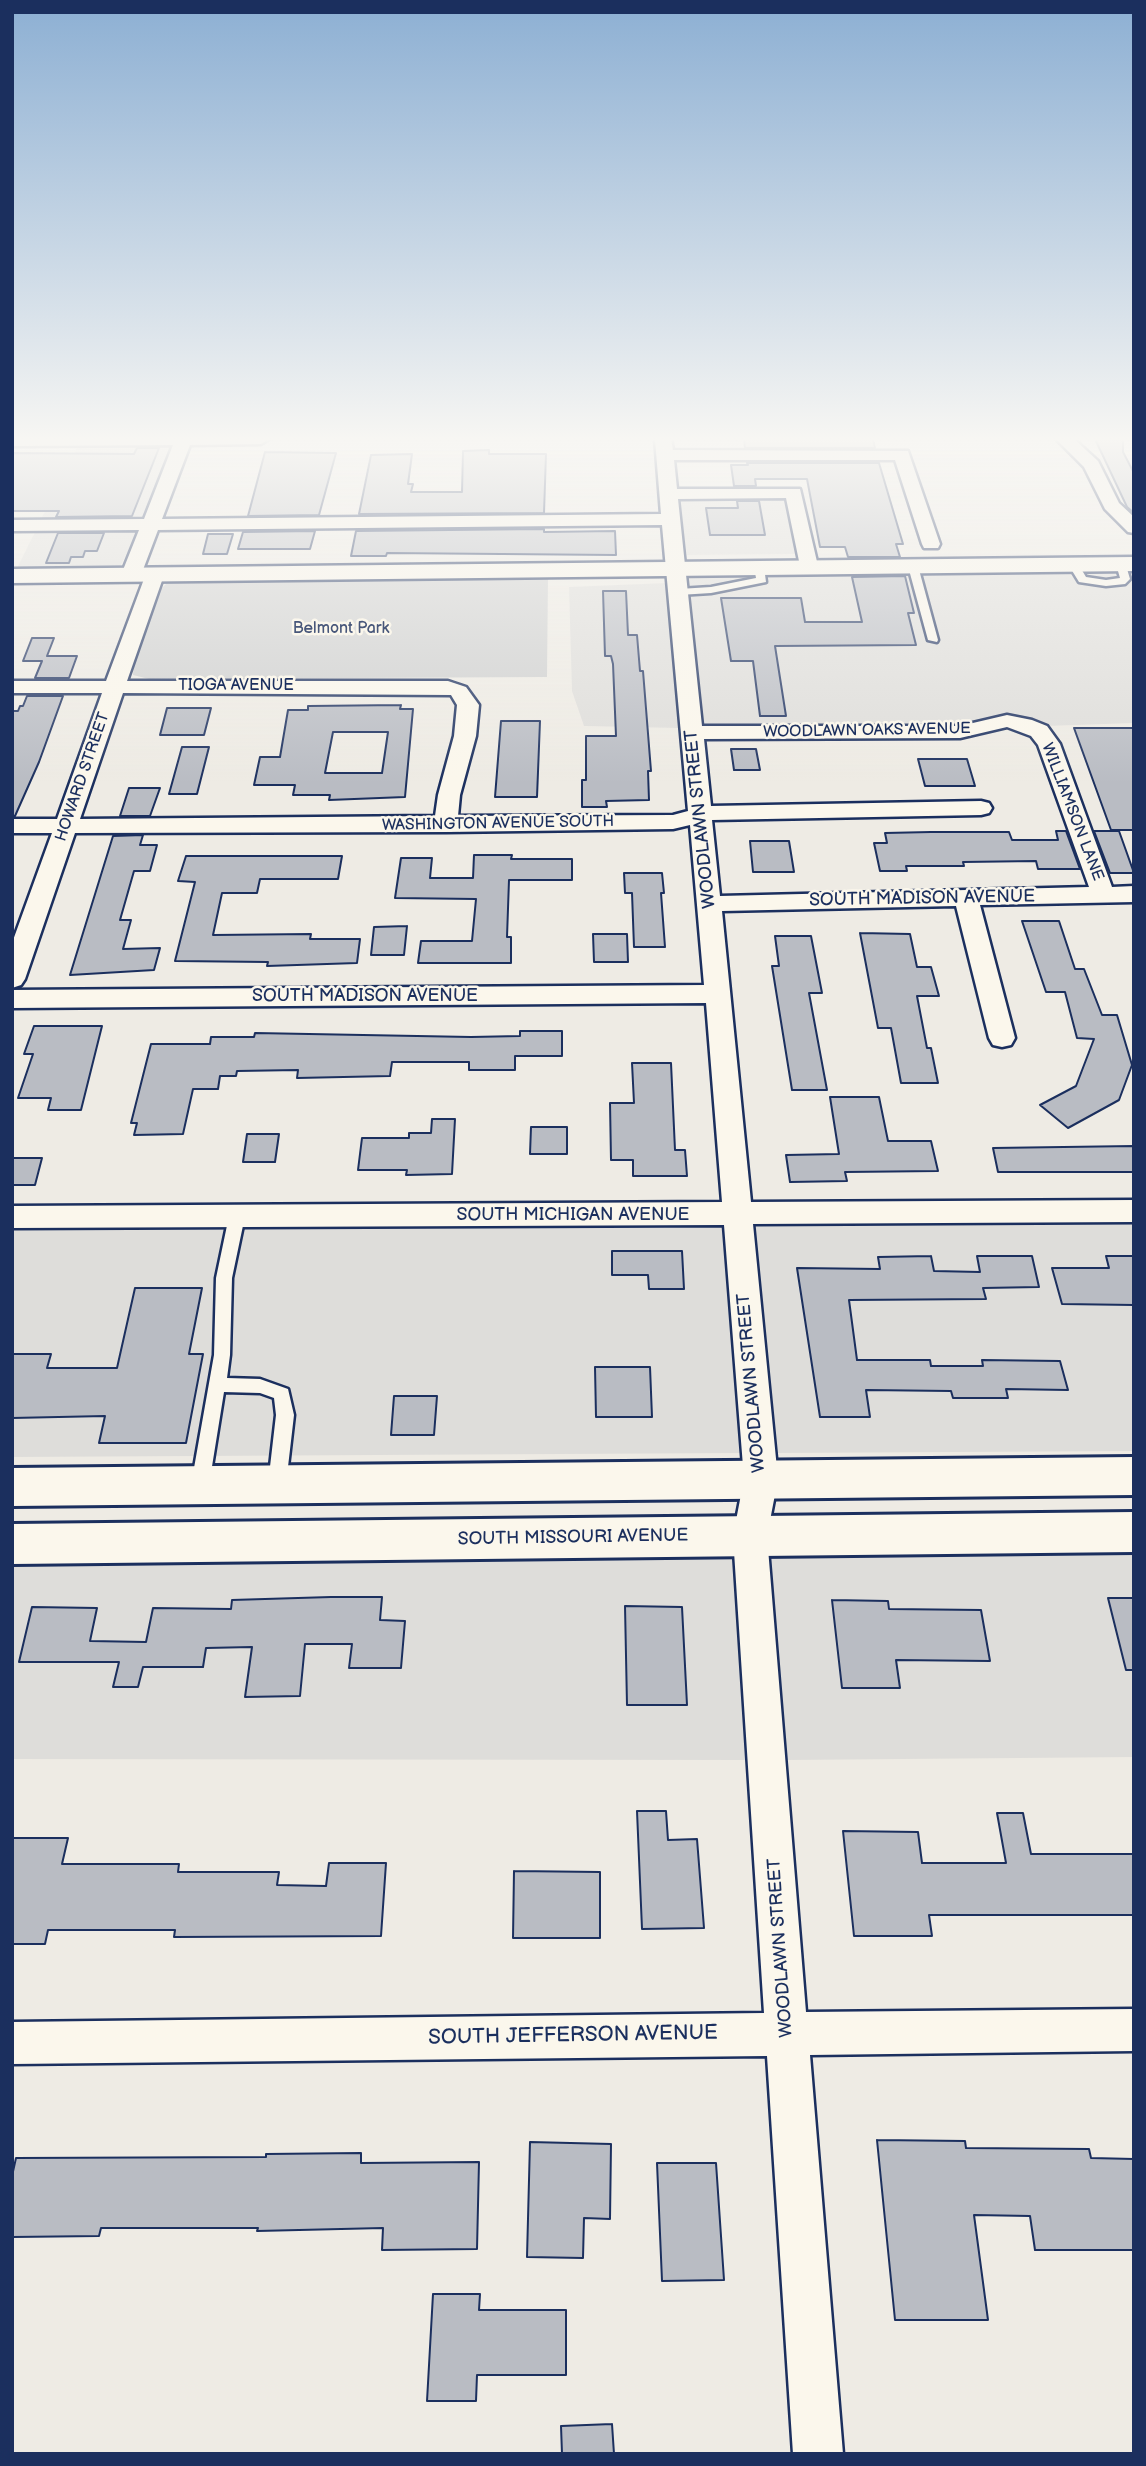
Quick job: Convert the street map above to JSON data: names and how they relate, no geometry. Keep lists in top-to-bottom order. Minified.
{"streets":{"main road":["SOUTH MISSOURI AVENUE"],"street":["TIOGA AVENUE","WOODLAWN OAKS AVENUE","HOWARD STREET","WILLIAMSON LANE","WOODLAWN STREET","WASHINGTON AVENUE SOUTH","SOUTH MADISON AVENUE","SOUTH MICHIGAN AVENUE","SOUTH JEFFERSON AVENUE"]},"crossings":[["TIOGA AVENUE","HOWARD STREET"],["TIOGA AVENUE","WASHINGTON AVENUE SOUTH"],["WOODLAWN OAKS AVENUE","WILLIAMSON LANE"],["WOODLAWN OAKS AVENUE","WOODLAWN STREET"],["HOWARD STREET","WASHINGTON AVENUE SOUTH"],["WILLIAMSON LANE","SOUTH MADISON AVENUE"],["WOODLAWN STREET","WASHINGTON AVENUE SOUTH"],["WOODLAWN STREET","SOUTH MADISON AVENUE"],["WOODLAWN STREET","SOUTH MICHIGAN AVENUE"],["WOODLAWN STREET","SOUTH MISSOURI AVENUE"],["WOODLAWN STREET","SOUTH JEFFERSON AVENUE"]],"parks":["Belmont Park"]}
